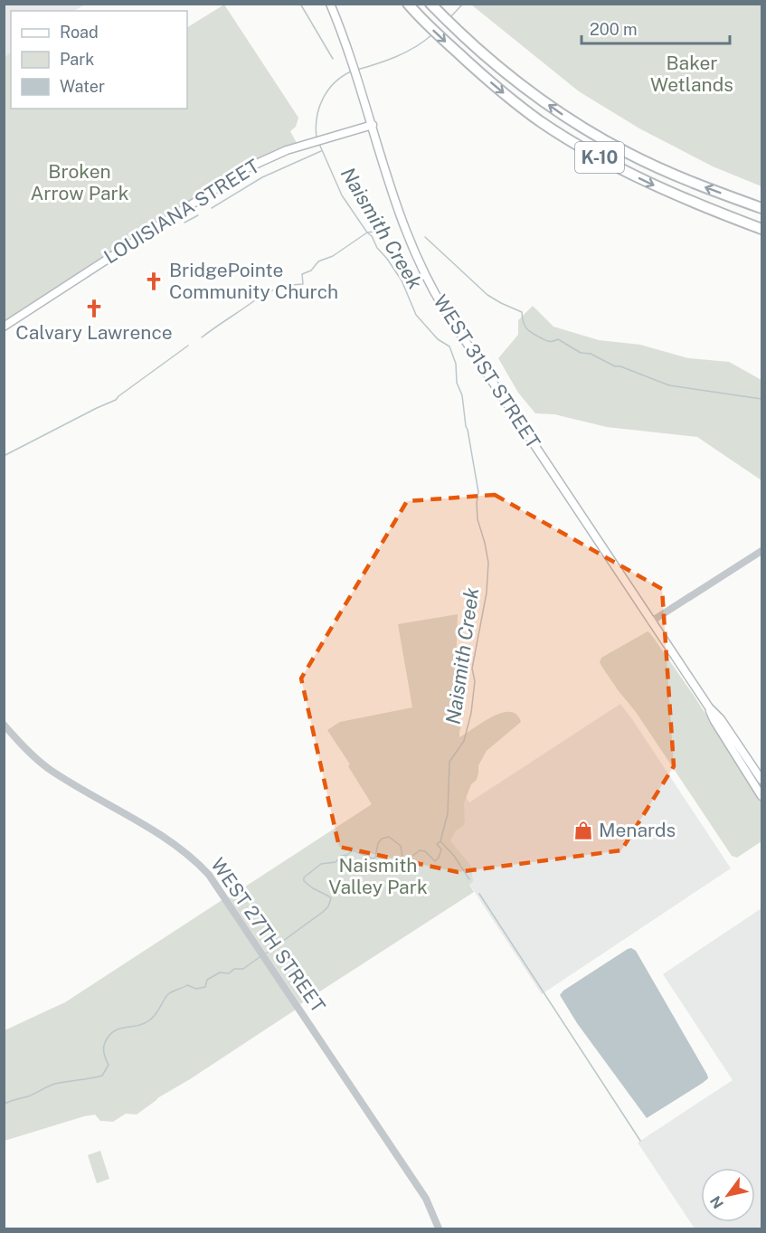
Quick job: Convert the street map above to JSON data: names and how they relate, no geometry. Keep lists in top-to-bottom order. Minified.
{"streets":{"highway":["K-10"],"main road":["LOUISIANA STREET","WEST 31ST STREET"],"street":["WEST 27TH STREET"]},"crossings":[["LOUISIANA STREET","WEST 31ST STREET"]],"water":["Naismith Creek"],"parks":["Baker Wetlands","Broken Arrow Park","Naismith Valley Park"],"places":{"church":["BridgePointe Community Church","Calvary Lawrence"],"shop":["Menards"]},"legend":["Road","Park","Water"],"scale_bar":"200 m","north":"bottom left"}
